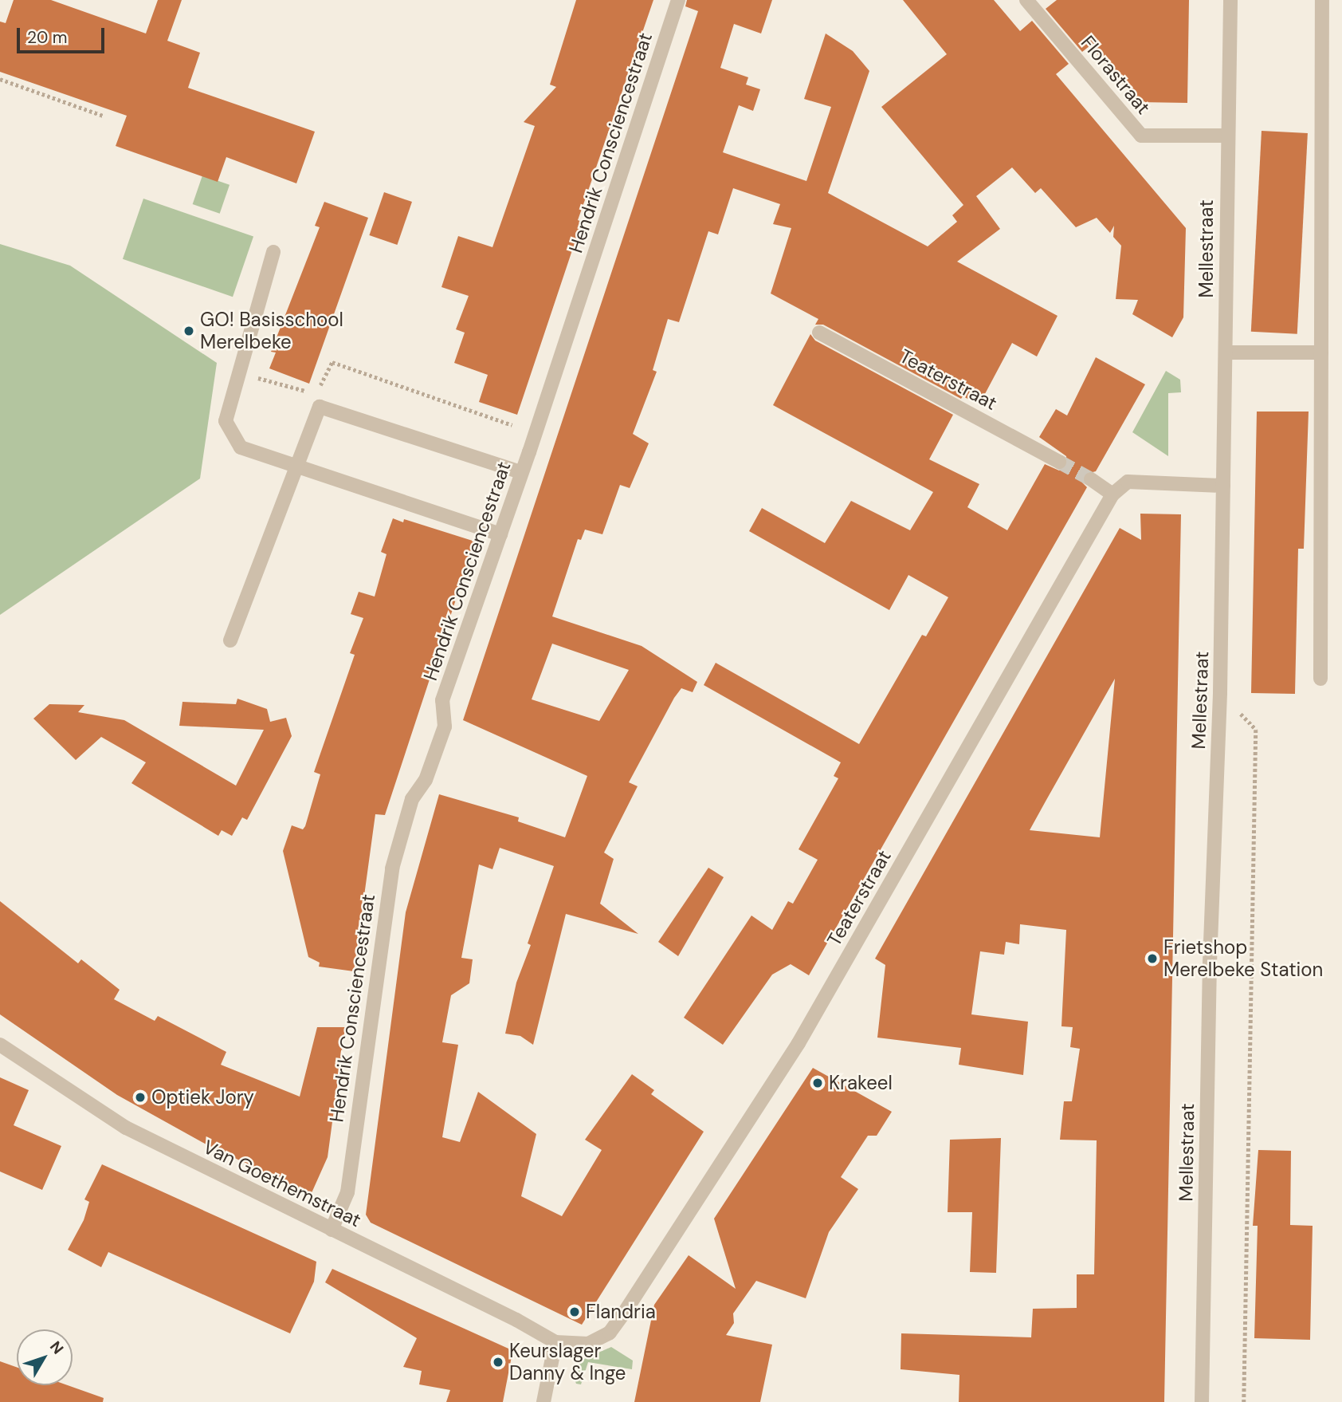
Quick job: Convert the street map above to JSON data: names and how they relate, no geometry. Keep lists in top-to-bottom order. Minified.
{"streets":{"street":["Florastraat","Hendrik Consciencestraat","Mellestraat","Teaterstraat","Van Goethemstraat"]},"crossings":[["Florastraat","Mellestraat"],["Hendrik Consciencestraat","Van Goethemstraat"],["Teaterstraat","Van Goethemstraat"]],"places":["GO! Basisschool Merelbeke","Frietshop Merelbeke Station","Krakeel","Optiek Jory","Flandria","Keurslager Danny & Inge"],"scale_bar":"20 m","north":"top right"}
